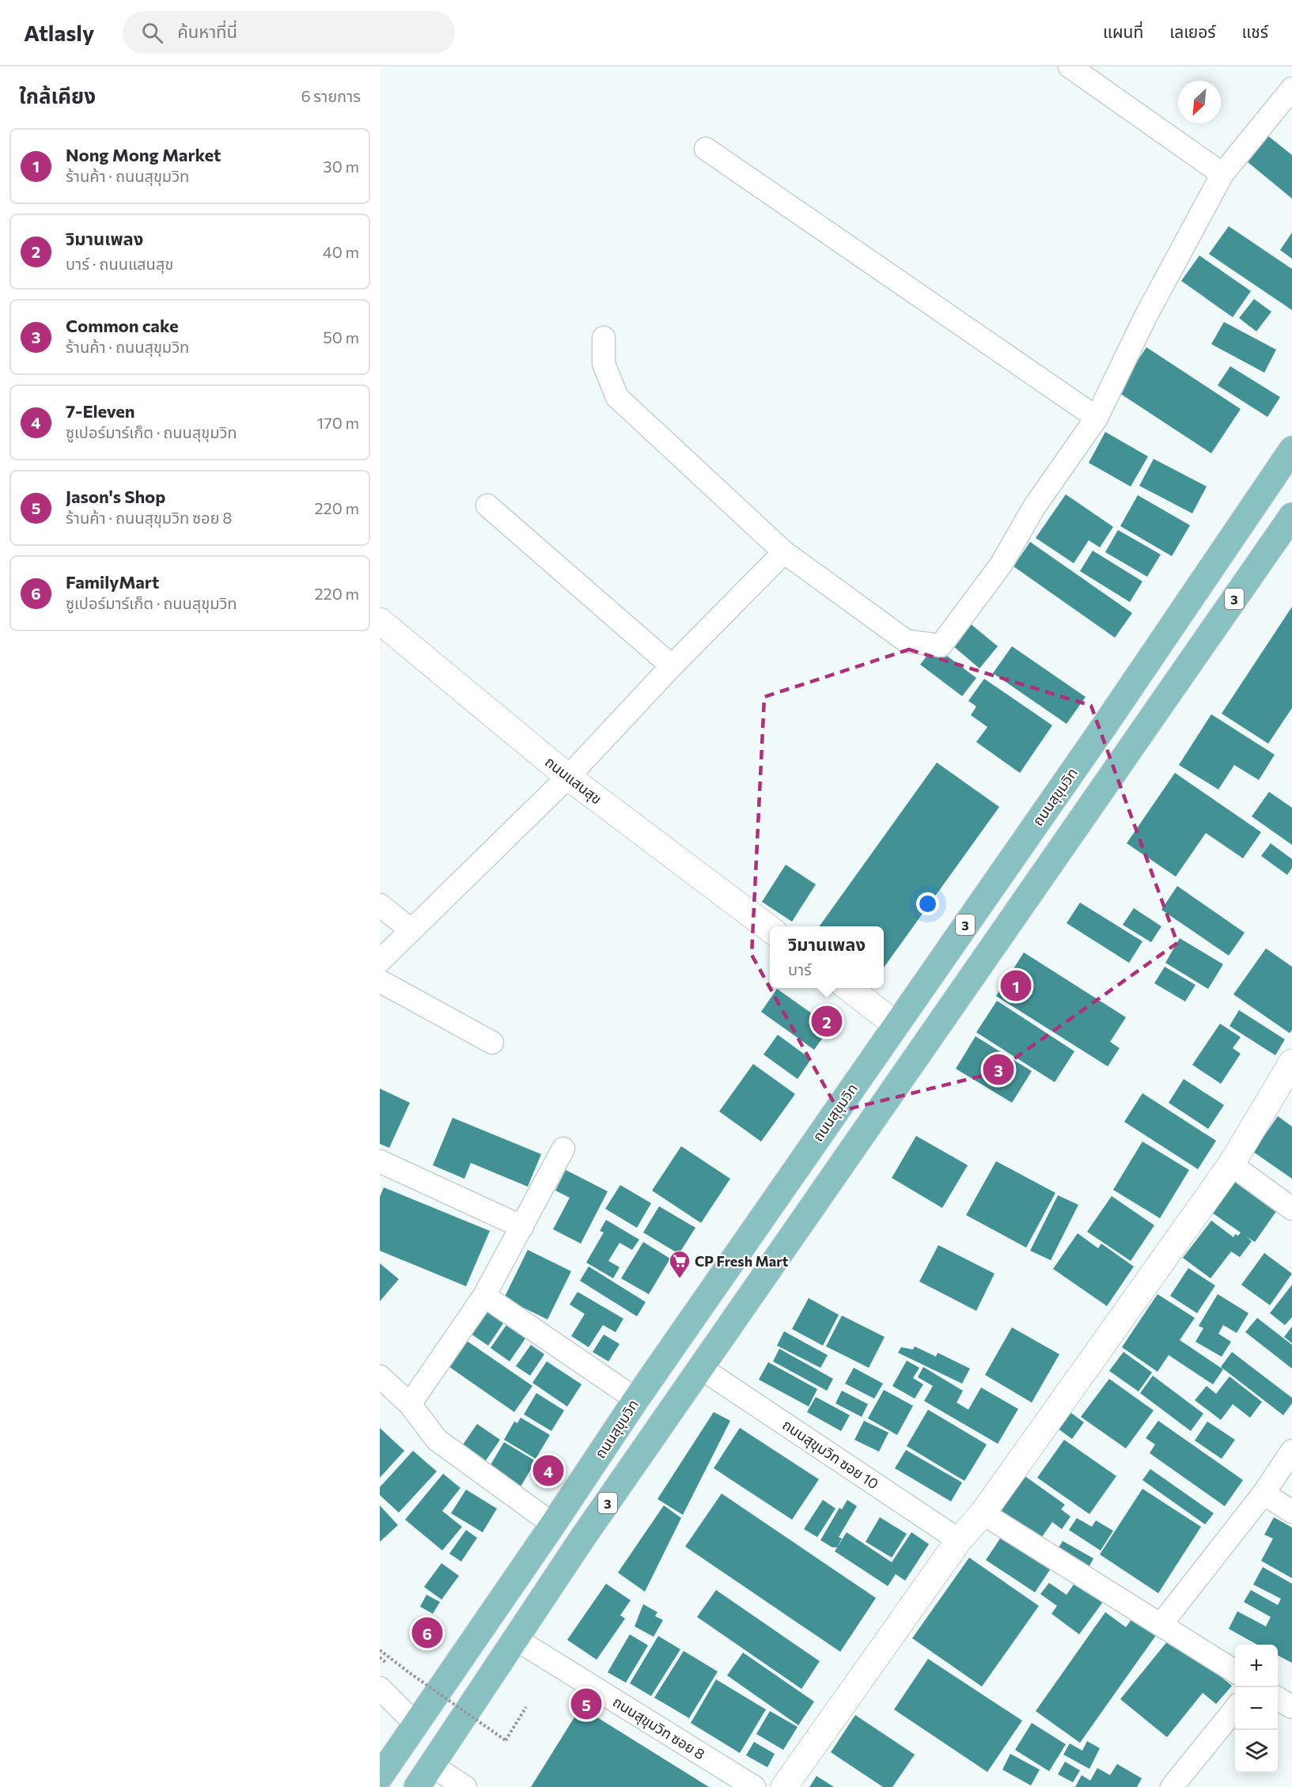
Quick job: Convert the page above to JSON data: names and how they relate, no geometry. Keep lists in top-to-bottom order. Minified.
{"streets":{"main road":["3","ถนนสุขุมวิท"],"street":["ถนนแสนสุข","ถนนสุขุมวิท ซอย 10","ถนนสุขุมวิท ซอย 8"]},"crossings":[["3","ถนนสุขุมวิท ซอย 10"],["3","ถนนสุขุมวิท ซอย 8"]],"places":{"supermarket":["CP Fresh Mart"]},"north":"bottom left","page":{"header":"Atlasly","search":"ค้นหาที่นี่","nav":["แผนที่","เลเยอร์","แชร์"],"heading":["ใกล้เคียง","6 รายการ"],"list":[{"mark":"1","name":"Nong Mong Market","note":"ร้านค้า · ถนนสุขุมวิท","value":"30 m"},{"mark":"2","name":"วิมานเพลง","note":"บาร์ · ถนนแสนสุข","value":"40 m"},{"mark":"3","name":"Common cake","note":"ร้านค้า · ถนนสุขุมวิท","value":"50 m"},{"mark":"4","name":"7-Eleven","note":"ซูเปอร์มาร์เก็ต · ถนนสุขุมวิท","value":"170 m"},{"mark":"5","name":"Jason's Shop","note":"ร้านค้า · ถนนสุขุมวิท ซอย 8","value":"220 m"},{"mark":"6","name":"FamilyMart","note":"ซูเปอร์มาร์เก็ต · ถนนสุขุมวิท","value":"220 m"}],"popup":["วิมานเพลง","บาร์"],"pins":["1","2","3","4","6","5"],"map_buttons":["+","−"]}}
